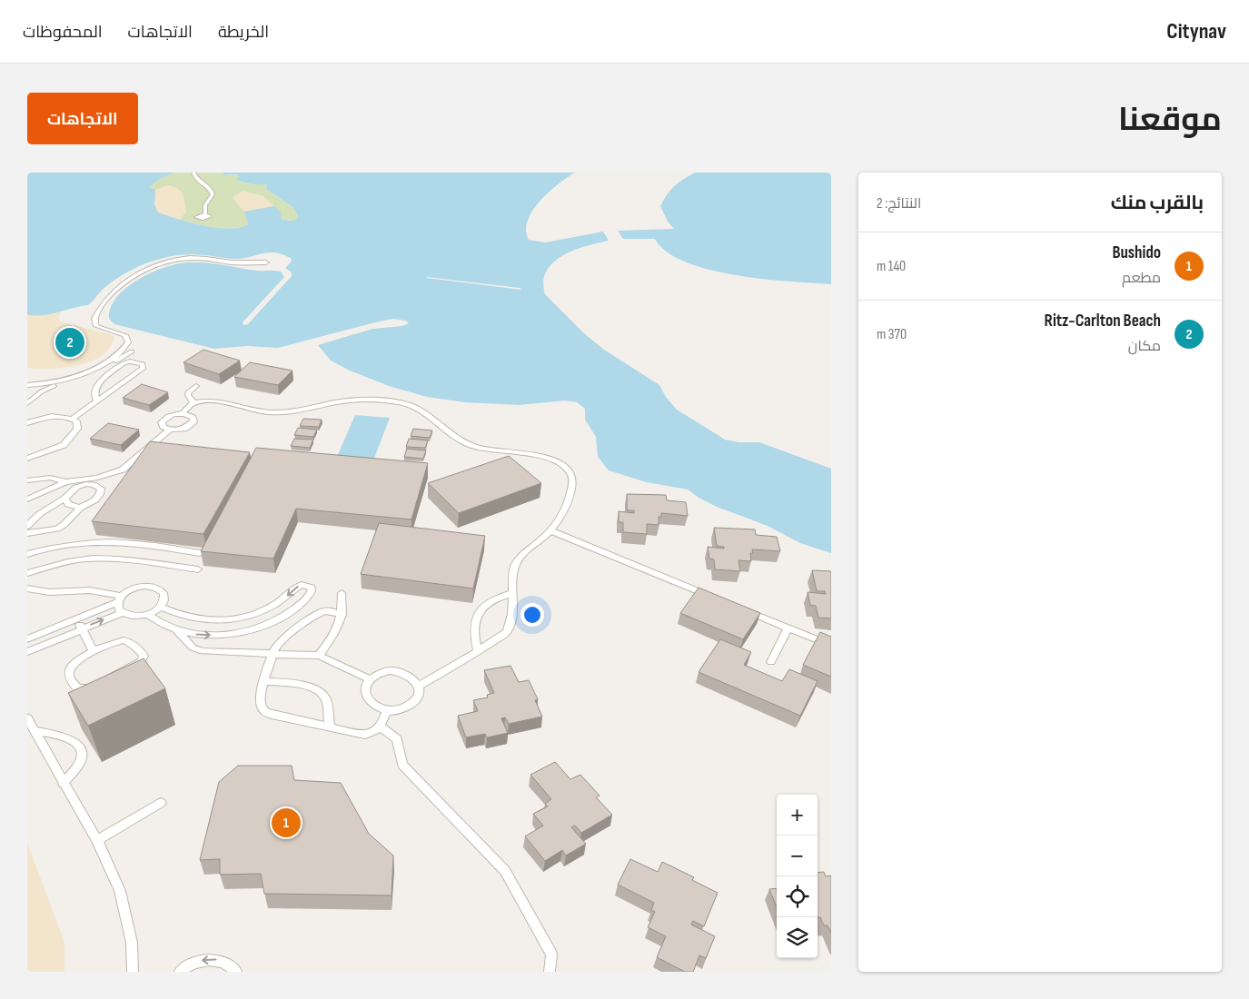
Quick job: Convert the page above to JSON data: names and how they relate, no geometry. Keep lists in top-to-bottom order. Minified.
{"page":{"header":"Citynav","nav":["الخريطة","الاتجاهات","المحفوظات"],"title":"موقعنا","buttons":"الاتجاهات","heading":["بالقرب منك","النتائج: 2"],"list":[{"mark":"1","name":"Bushido","note":"مطعم","value":"140 m"},{"mark":"2","name":"Ritz-Carlton Beach","note":"مكان","value":"370 m"}],"pins":["2","1"],"map_buttons":["+","−"]}}
